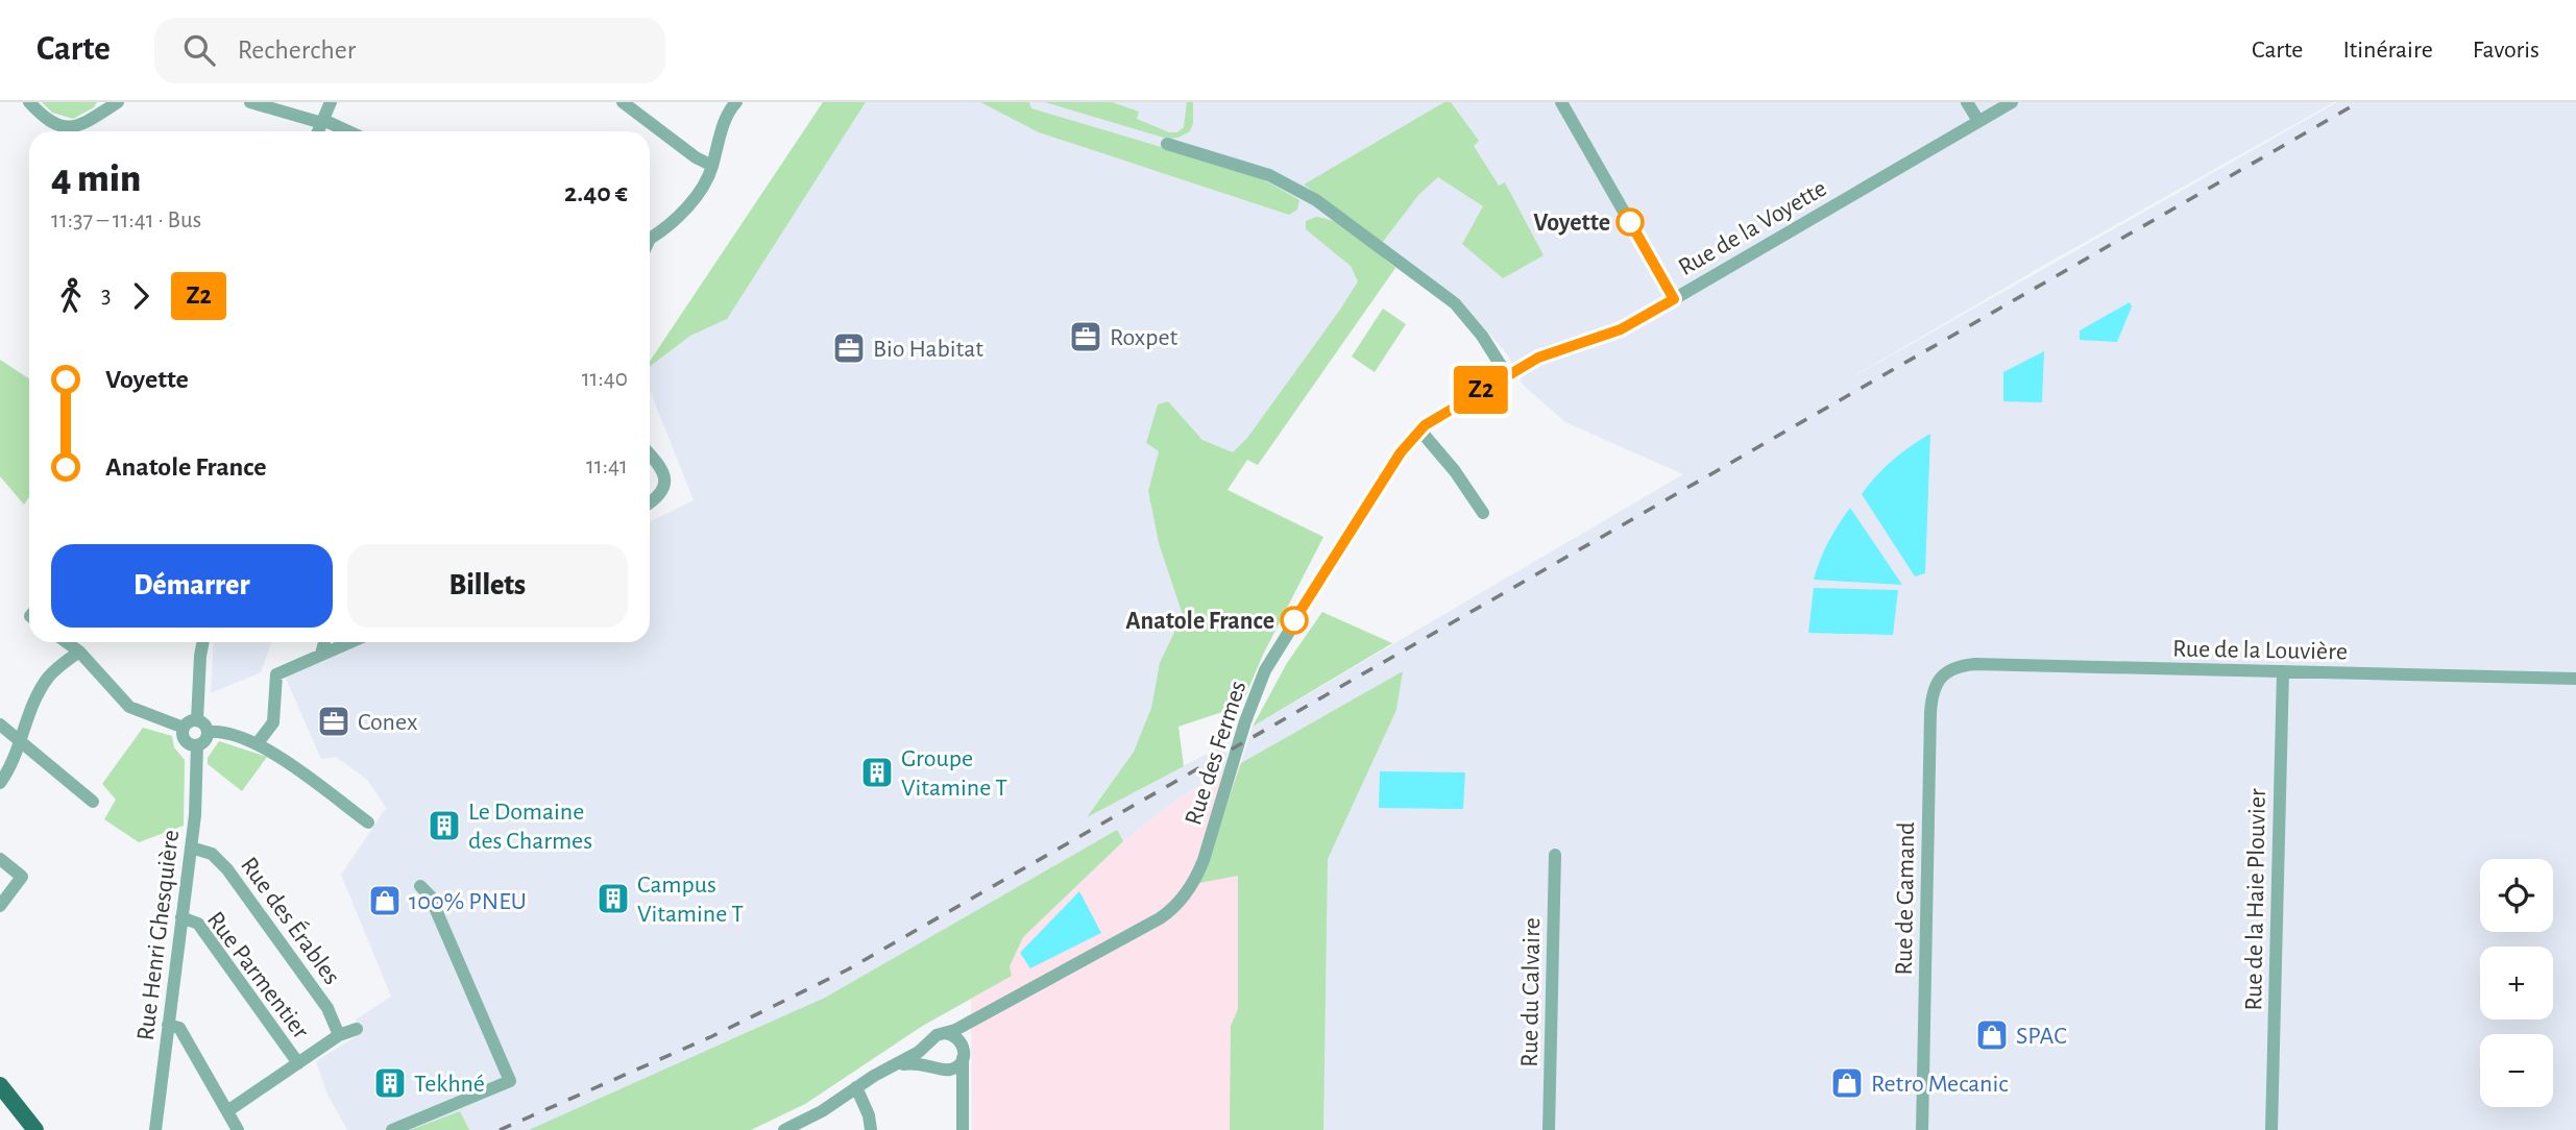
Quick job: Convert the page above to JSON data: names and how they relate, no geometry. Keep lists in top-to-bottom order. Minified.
{"streets":{"street":["Rue de la Voyette","Rue de la Louvière","Rue des Fermes","Rue de Gamand","Rue de la Haie Plouvier","Rue des Érables","Rue Henri Ghesquière","Rue Parmentier","Rue du Calvaire"]},"crossings":[["Rue de la Voyette","Rue des Fermes"],["Rue de la Louvière","Rue de Gamand"],["Rue de la Louvière","Rue de la Haie Plouvier"],["Rue des Érables","Rue Henri Ghesquière"],["Rue Henri Ghesquière","Rue Parmentier"]],"places":{"other":["Voyette","Anatole France"],"office":["Roxpet","Bio Habitat","Conex"],"building":["Groupe Vitamine T","Le Domaine des Charmes","Campus Vitamine T","Tekhné"],"shop":["100% PNEU","SPAC","Retro Mecanic"]},"lines":["bus line Z2"],"page":{"header":"Carte","search":"Rechercher","nav":["Carte","Itinéraire","Favoris"],"on_map":"Z2","heading":["4 min","11:37 – 11:41 · Bus","2.40 €"],"legs":["3","Z2"],"list":[{"name":"Voyette","value":"11:40"},{"name":"Anatole France","value":"11:41"}],"buttons":["Démarrer","Billets"],"map_buttons":["+","−"]}}
